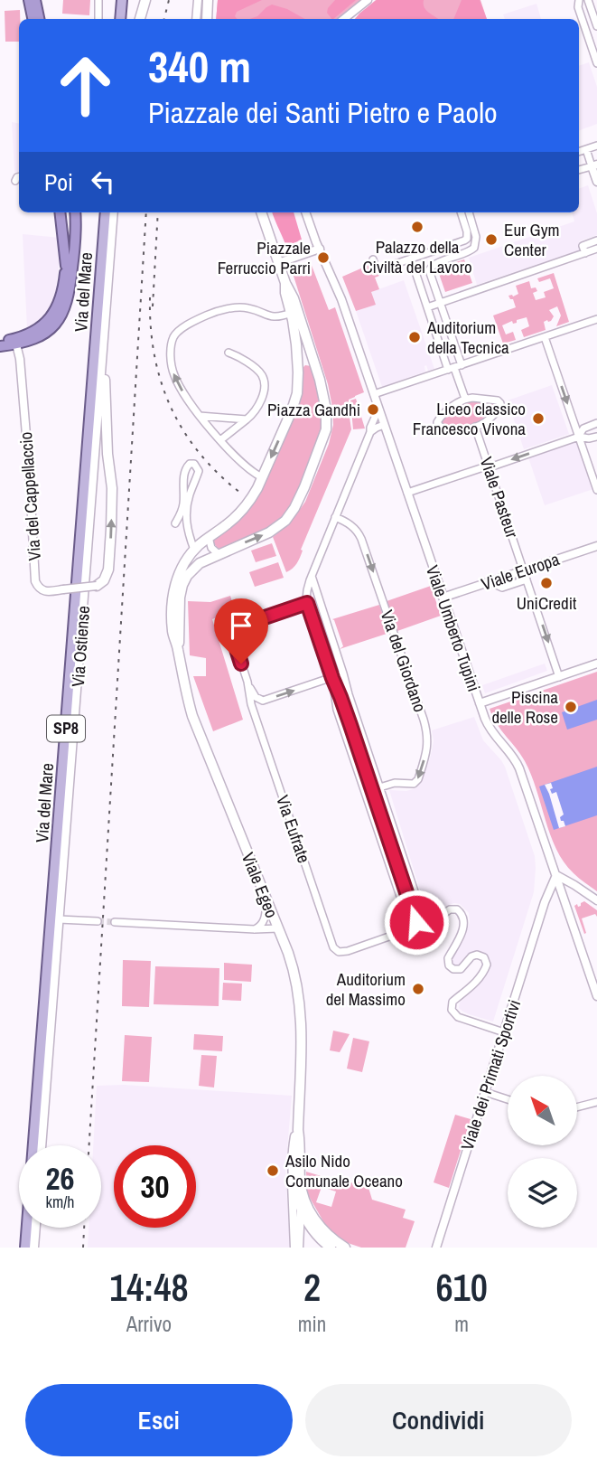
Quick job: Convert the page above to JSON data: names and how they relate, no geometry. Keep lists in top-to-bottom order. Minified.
{"streets":{"main road":["Via del Mare","Via Ostiense","SP8","Viale Egeo"],"street":["Via del Cappellaccio","Viale Pasteur","Viale Europa","Viale Umberto Tupini","Via del Giordano","Via Eufrate","Viale dei Primati Sportivi"]},"crossings":[["Viale Pasteur","Viale Europa"],["Viale Europa","Viale Umberto Tupini"],["Viale Umberto Tupini","Viale dei Primati Sportivi"]],"one_way":["Viale Pasteur","Via del Giordano"],"places":["Palazzo della Civiltà del Lavoro","Eur Gym Center","Piazzale Ferruccio Parri","Auditorium della Tecnica","Piazza Gandhi","Liceo classico Francesco Vivona","UniCredit","Piscina delle Rose","Auditorium del Massimo","Asilo Nido Comunale Oceano"],"north":"top left","page":{"turn":["340 m","Piazzale dei Santi Pietro e Paolo"],"then":"Poi","speed":"26 km/h","limit":"30","eta":["14:48","Arrivo","2","min","610","m"],"buttons":["Esci","Condividi"]}}
